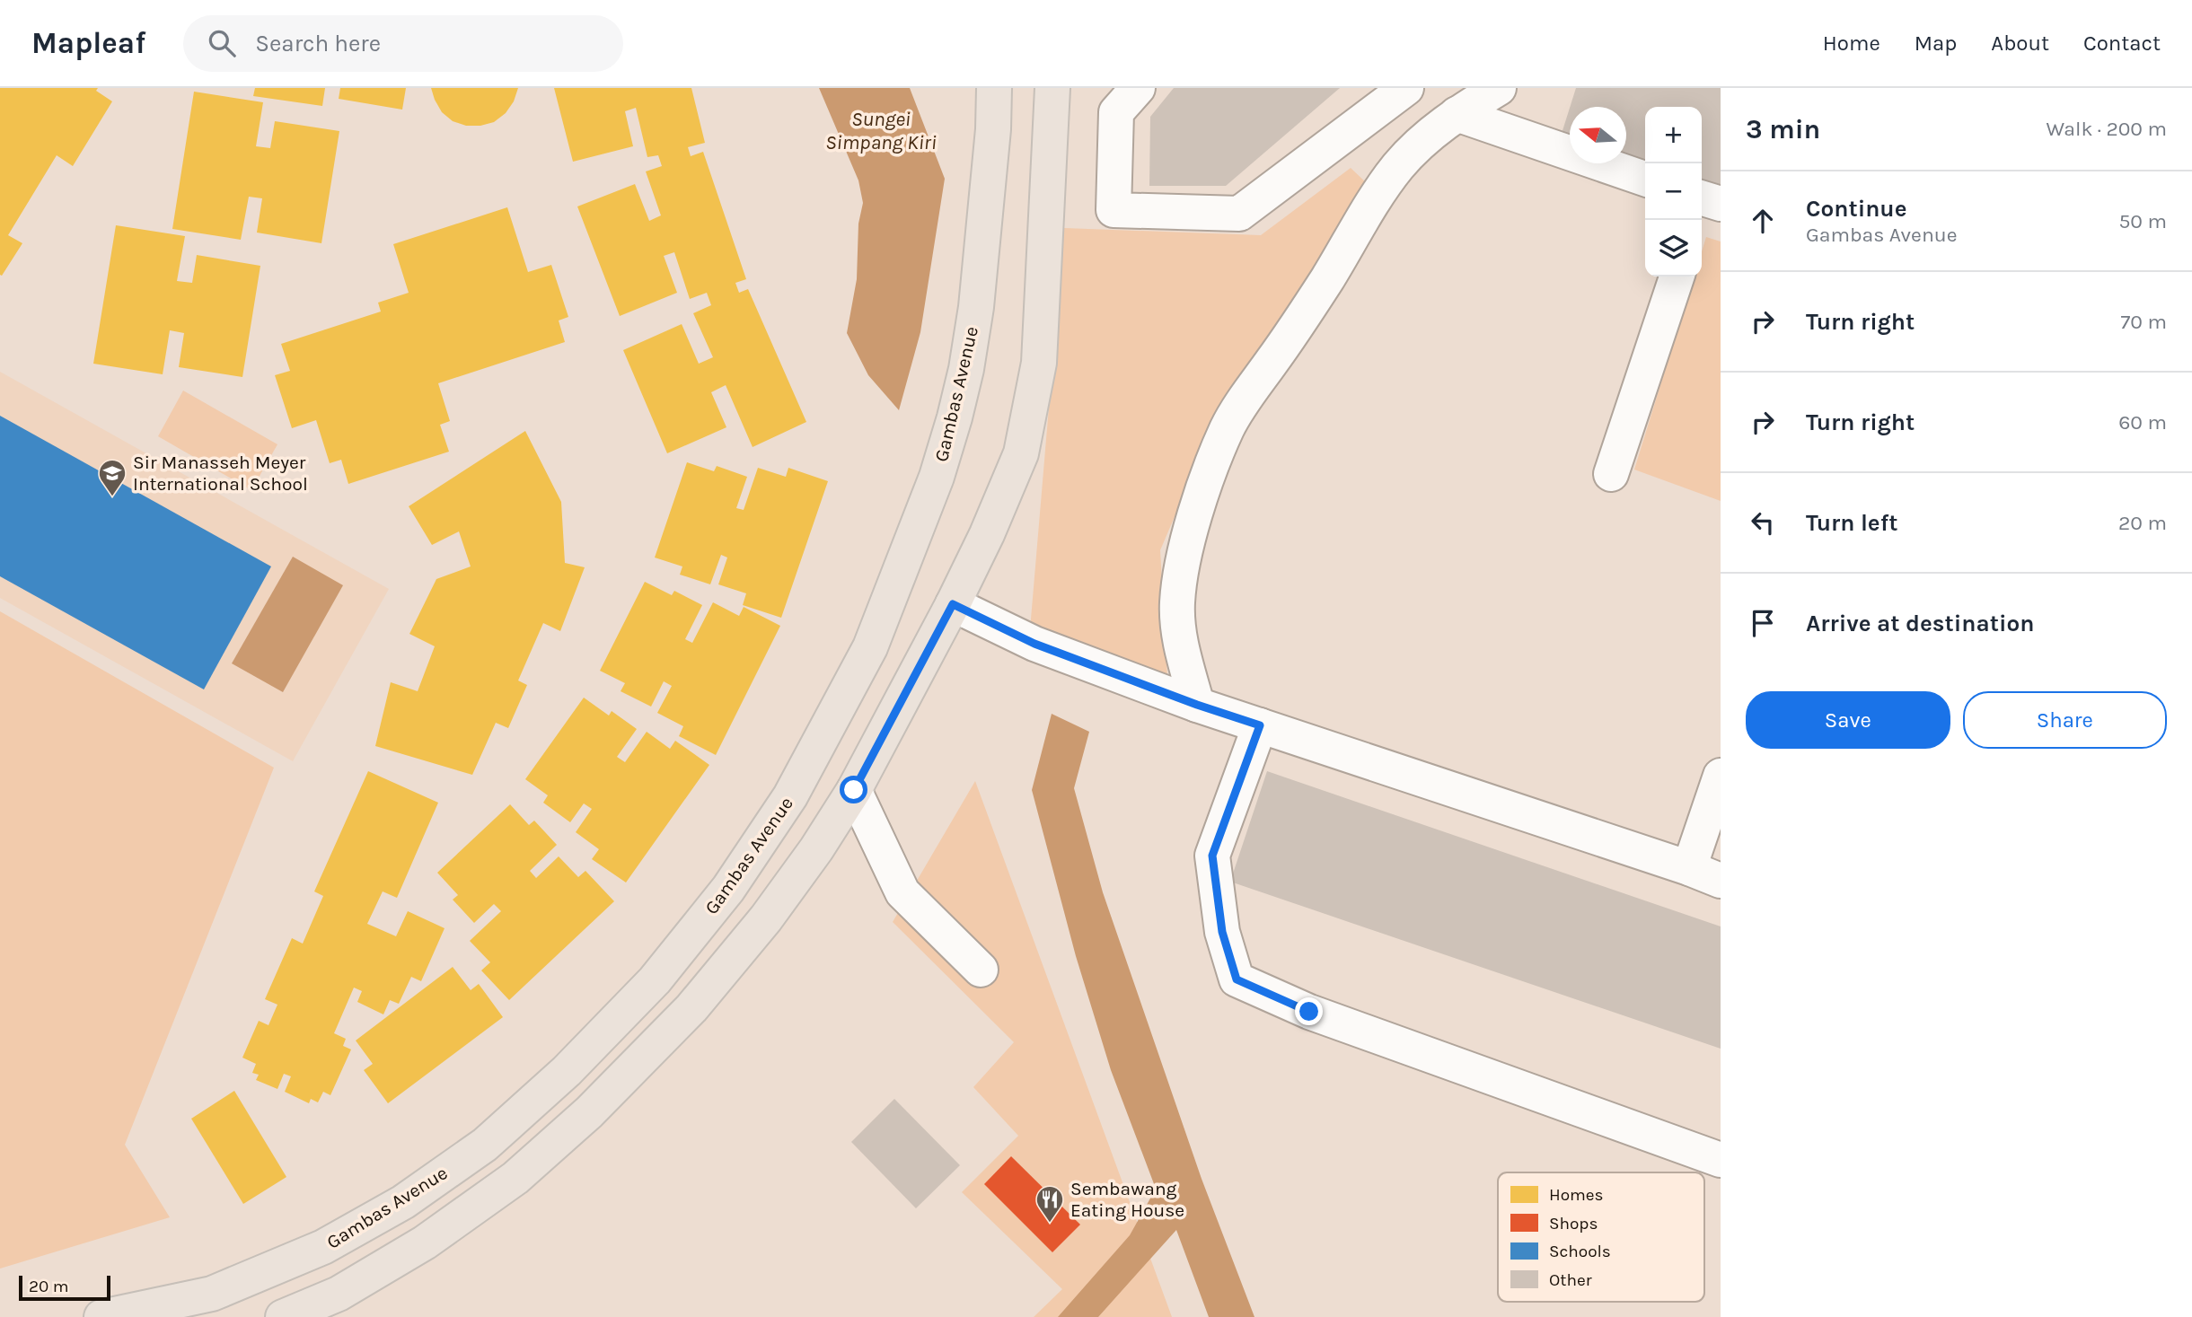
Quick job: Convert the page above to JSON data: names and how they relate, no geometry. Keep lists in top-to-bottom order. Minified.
{"streets":{"main road":["Gambas Avenue"]},"water":["Sungei Simpang Kiri"],"places":{"school or university":["Sir Manasseh Meyer International School"],"restaurant":["Sembawang Eating House"]},"legend":["Homes","Shops","Schools","Other"],"scale_bar":"20 m","north":"left","page":{"header":"Mapleaf","search":"Search here","nav":["Home","Map","About","Contact"],"heading":["3 min","Walk · 200 m"],"map_buttons":["+","−"],"list":[["Continue","Gambas Avenue","50 m"],["Turn right","70 m"],["Turn right","60 m"],["Turn left","20 m"],"Arrive at destination"],"buttons":["Save","Share"],"scale":"20 m"}}
